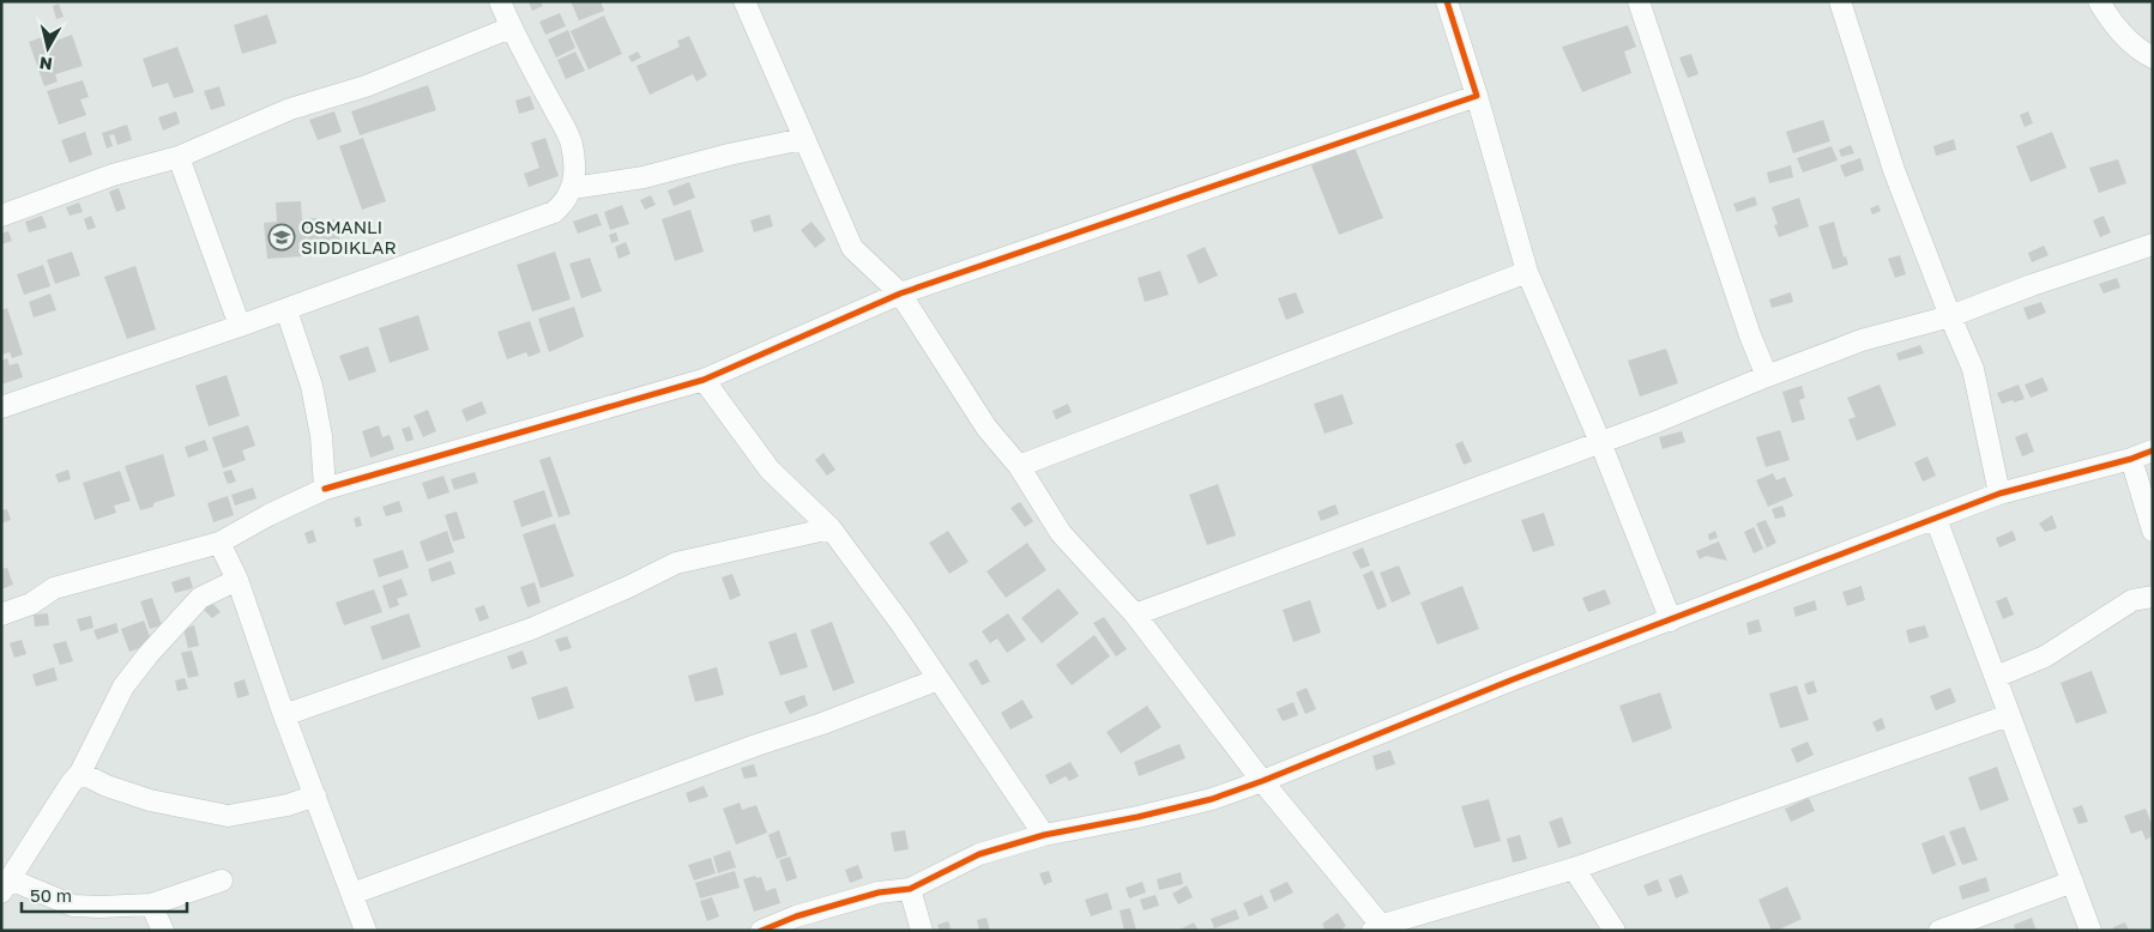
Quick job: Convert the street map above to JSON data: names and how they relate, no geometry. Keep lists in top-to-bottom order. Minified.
{"places":{"school or university":["OSMANLI SIDDIKLAR"]},"scale_bar":"50 m","north":"bottom"}
